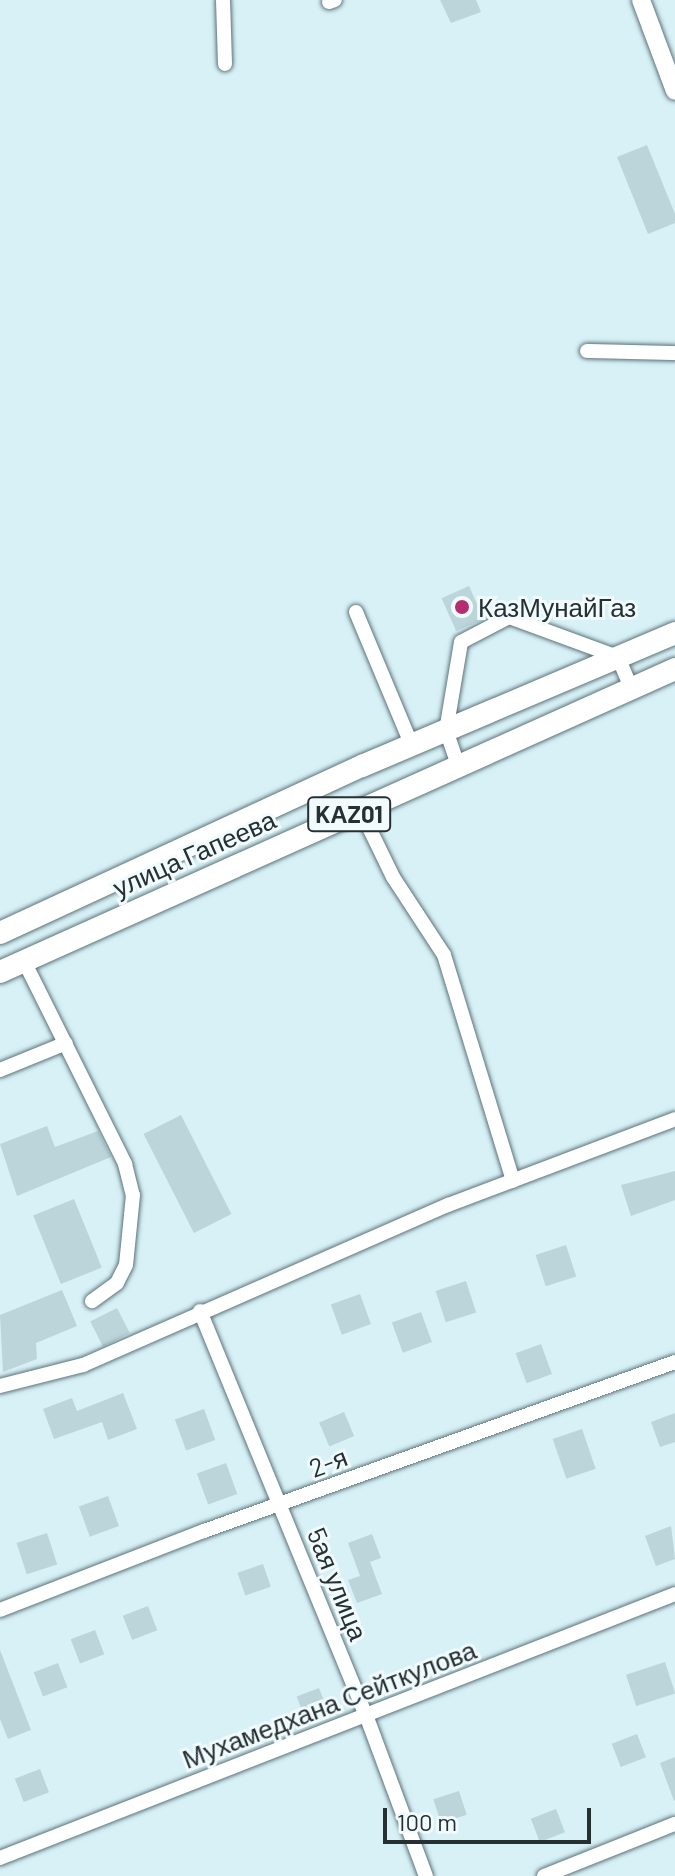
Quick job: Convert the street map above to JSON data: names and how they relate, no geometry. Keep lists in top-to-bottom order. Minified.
{"streets":{"highway":["KАZ01","улица Гапеева"],"street":["2-я","5ая улица","Мухамедхана Сейткулова"]},"crossings":[["2-я","5ая улица"],["5ая улица","Мухамедхана Сейткулова"]],"places":["КазМунайГаз"],"scale_bar":"100 m"}
